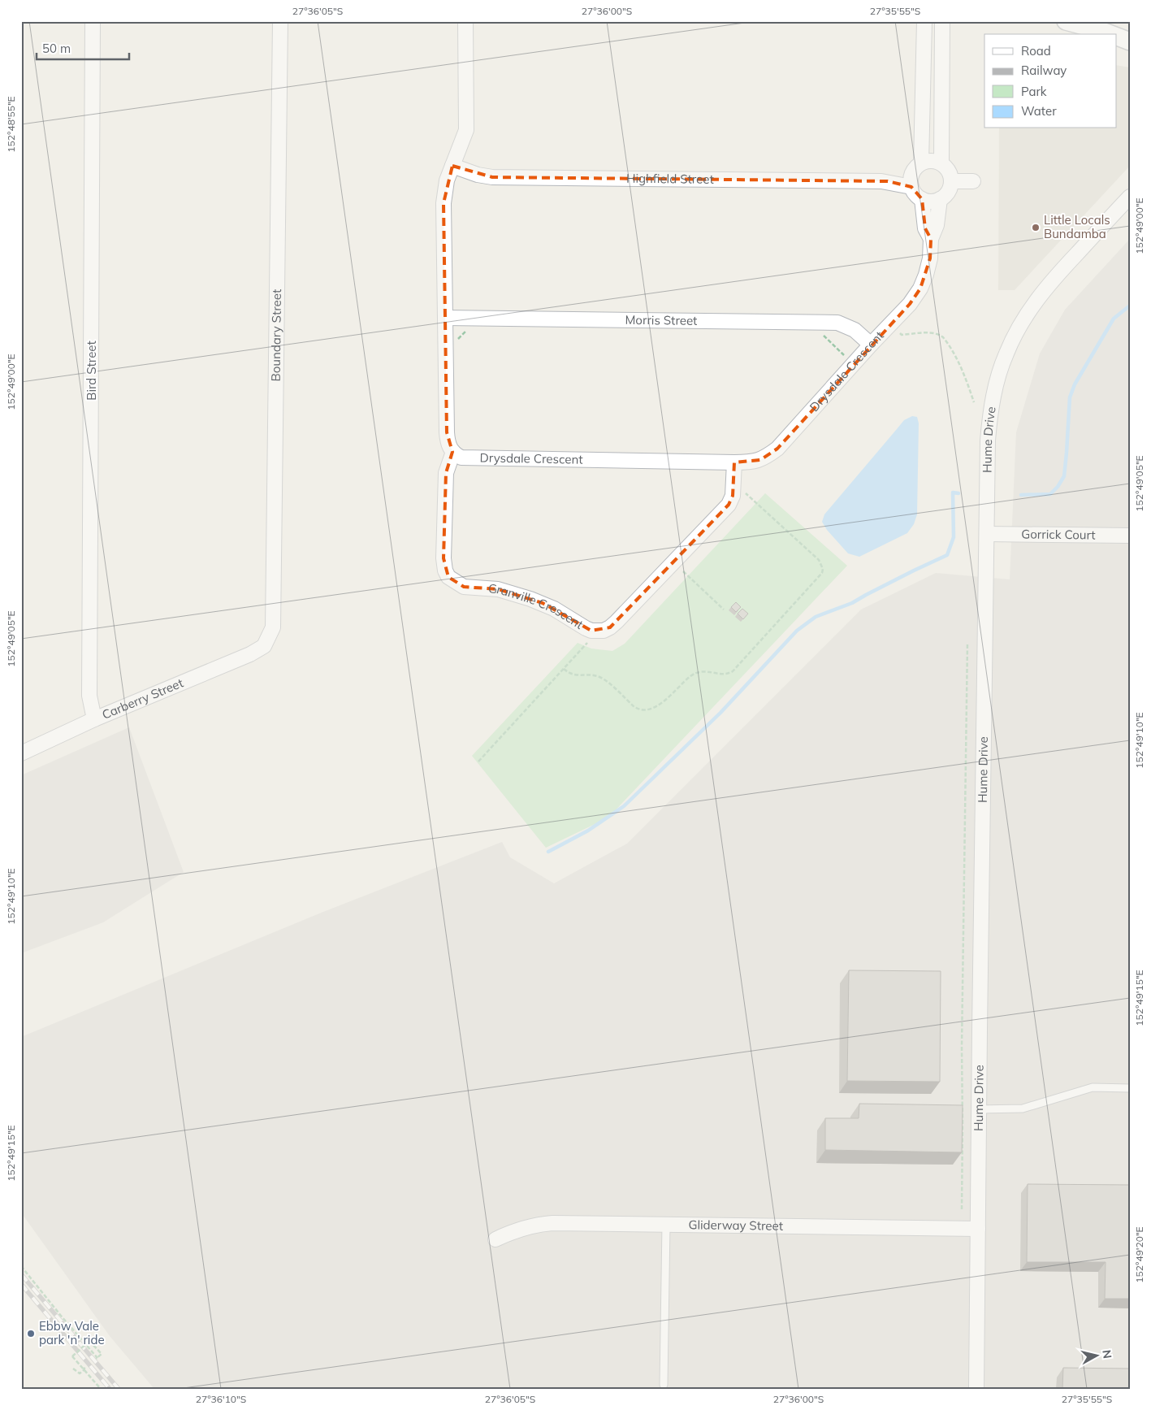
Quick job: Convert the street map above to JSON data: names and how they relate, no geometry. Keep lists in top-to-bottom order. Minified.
{"streets":{"street":["Highfield Street","Morris Street","Boundary Street","Bird Street","Drysdale Crescent","Hume Drive","Gorrick Court","Granville Crescent","Carberry Street","Gliderway Street"]},"crossings":[["Highfield Street","Drysdale Crescent"],["Morris Street","Drysdale Crescent"],["Boundary Street","Carberry Street"],["Bird Street","Carberry Street"],["Drysdale Crescent","Granville Crescent"],["Hume Drive","Gorrick Court"],["Hume Drive","Gliderway Street"]],"places":["Little Locals Bundamba","Ebbw Vale park 'n' ride"],"legend":["Road","Railway","Park","Water"],"scale_bar":"50 m","north":"right","coordinates":["27°36'05\"S","27°36'00\"S","27°35'55\"S","152°48'55\"E","152°49'00\"E","152°49'05\"E","152°49'10\"E","152°49'15\"E","152°49'20\"E","27°36'10\"S"]}
